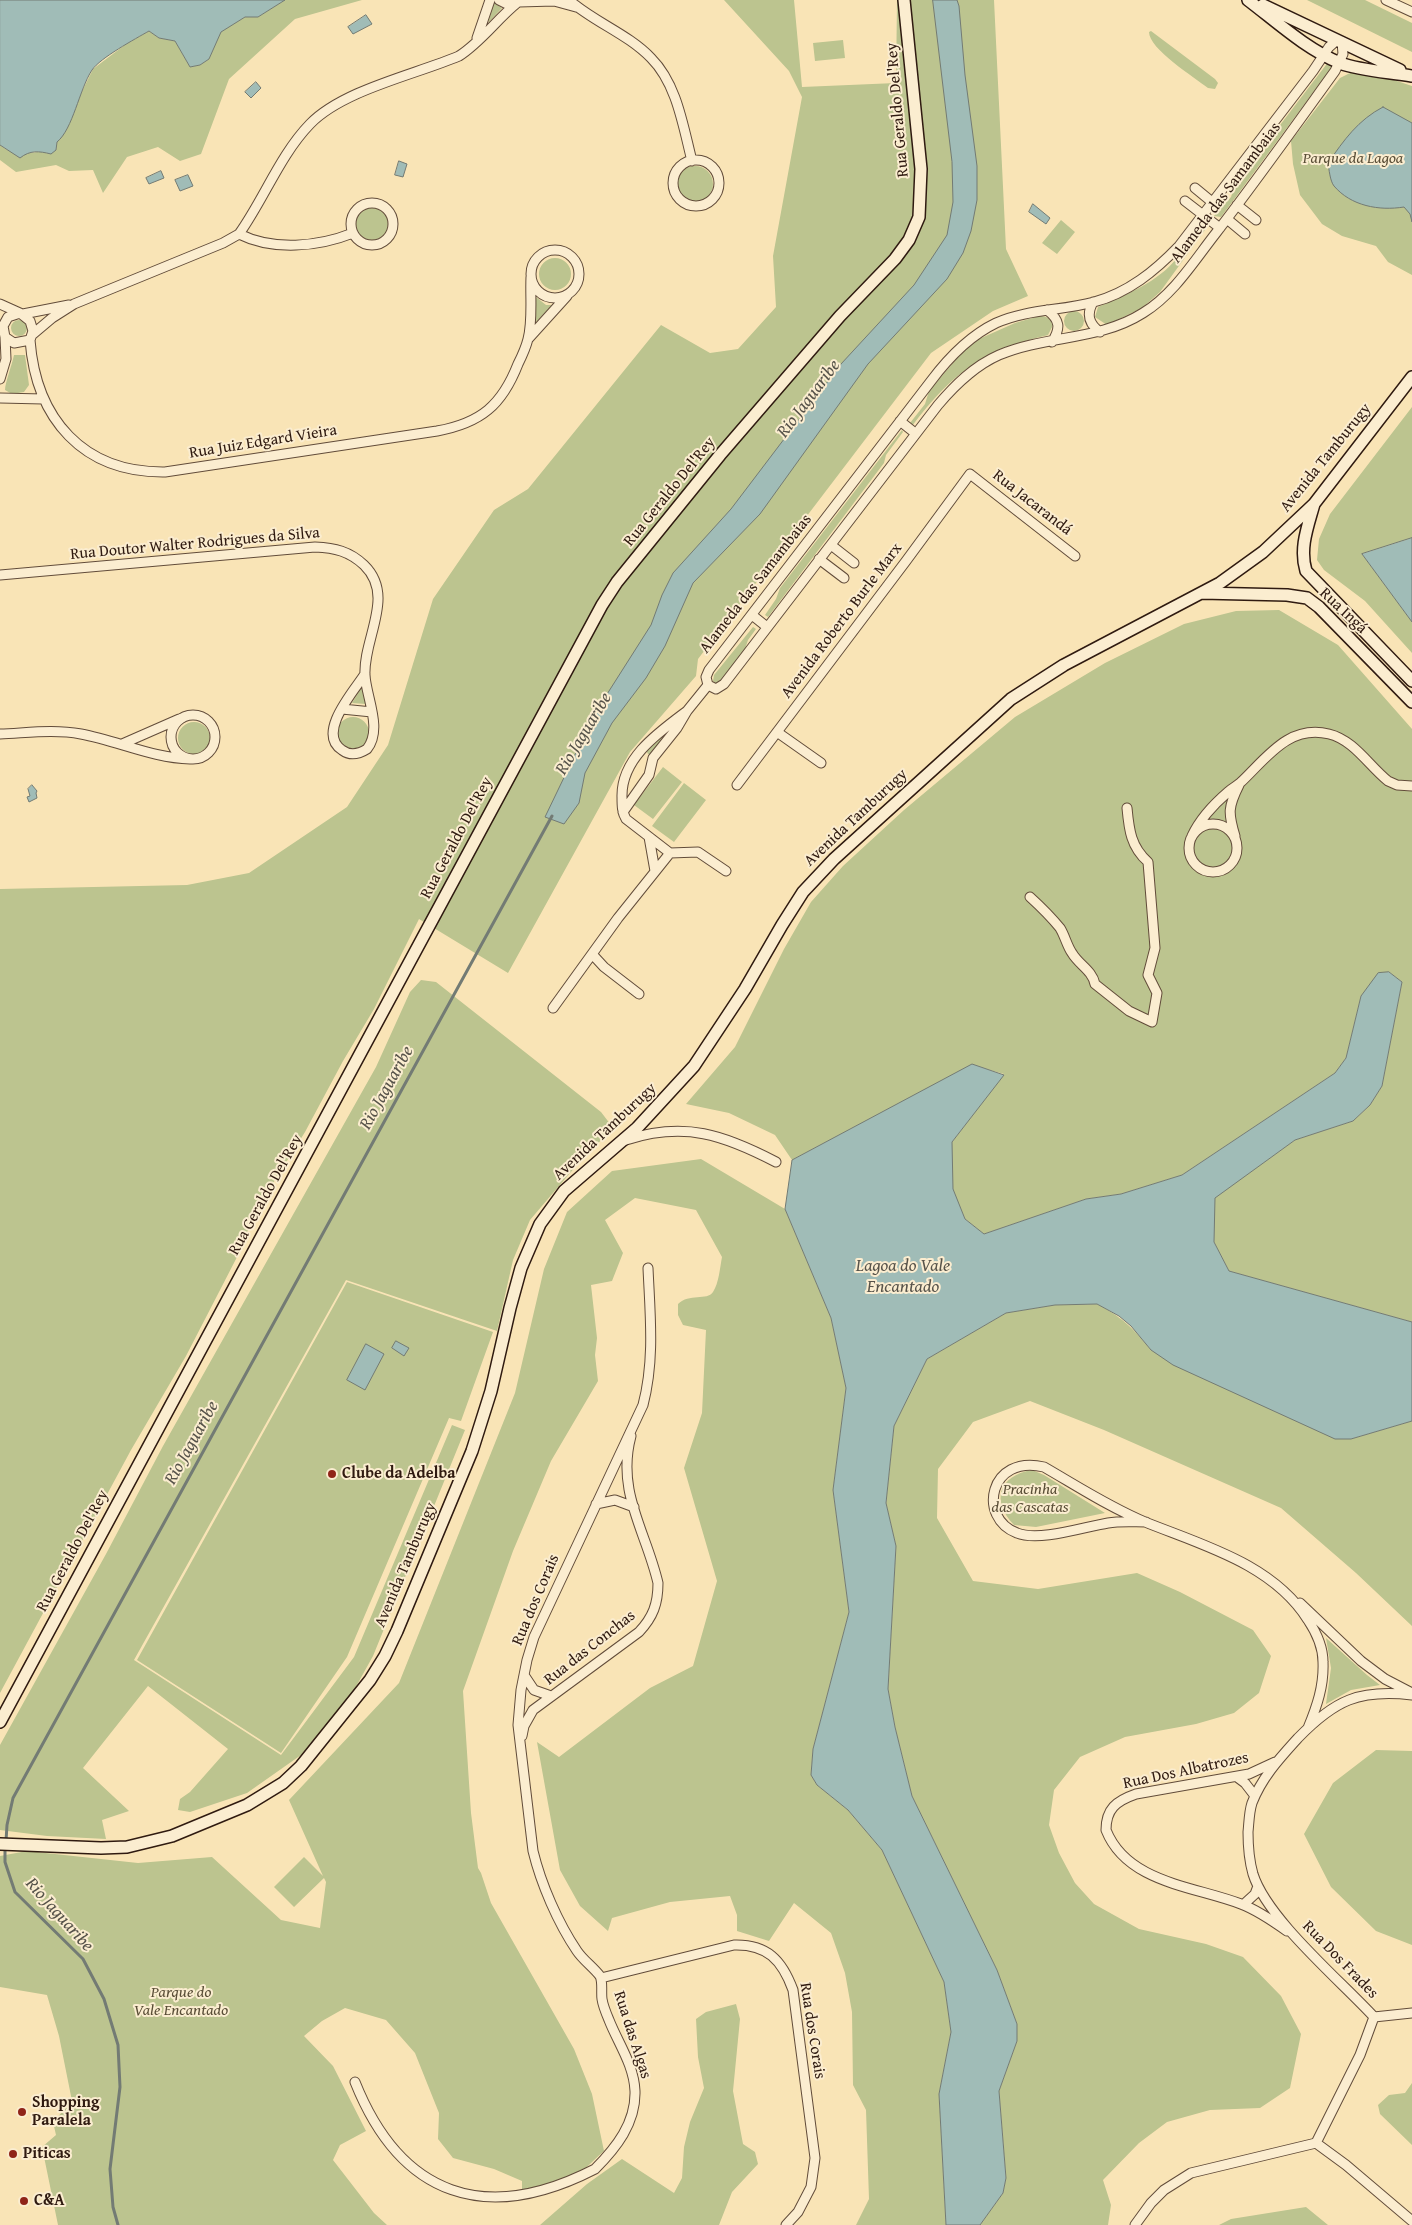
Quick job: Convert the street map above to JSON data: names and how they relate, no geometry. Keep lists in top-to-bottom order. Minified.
{"streets":{"main road":["Rua Geraldo Del'Rey","Avenida Tamburugy","Rua Ingá"],"street":["Alameda das Samambaias","Rua Juiz Edgard Vieira","Rua Jacarandá","Rua Doutor Walter Rodrigues da Silva","Avenida Roberto Burle Marx","Rua dos Corais","Rua das Conchas","Rua Dos Albatrozes","Rua Dos Frades","Rua das Algas"]},"crossings":[["Avenida Tamburugy","Rua Ingá"],["Rua Jacarandá","Avenida Roberto Burle Marx"],["Rua dos Corais","Rua das Conchas"],["Rua dos Corais","Rua das Algas"],["Rua das Conchas","Rua das Algas"],["Rua Dos Albatrozes","Rua Dos Frades"]],"water":["Rio Jaguaribe","Lagoa do Vale Encantado"],"parks":["Parque da Lagoa","Pracinha das Cascatas","Parque do Vale Encantado"],"places":["Clube da Adelba","Shopping Paralela","Piticas","C&A"]}
